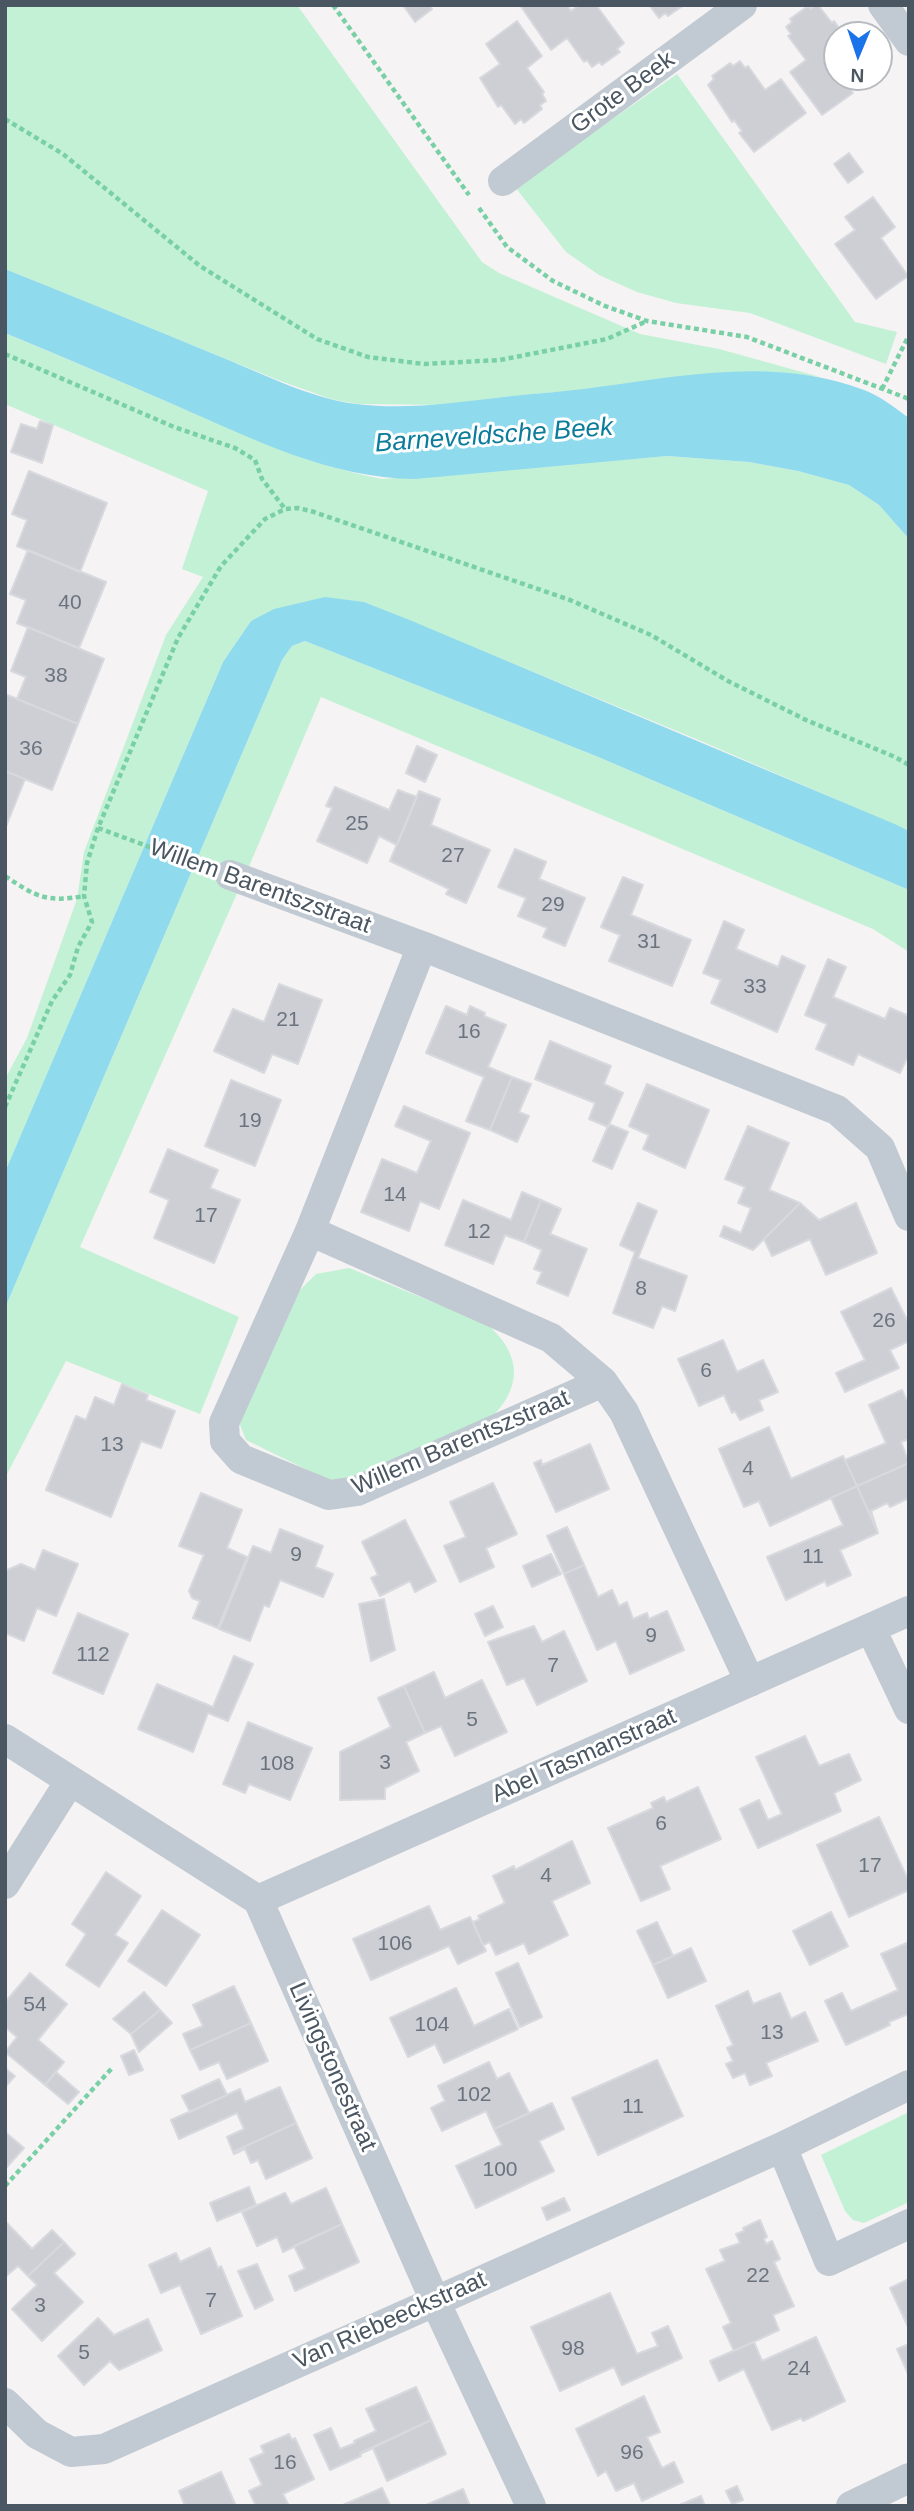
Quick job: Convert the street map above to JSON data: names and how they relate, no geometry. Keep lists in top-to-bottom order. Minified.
{"streets":{"street":["Grote Beek","Willem Barentszstraat","Abel Tasmanstraat","Livingstonestraat","Van Riebeeckstraat"]},"crossings":[["Willem Barentszstraat","Abel Tasmanstraat"],["Abel Tasmanstraat","Livingstonestraat"],["Livingstonestraat","Van Riebeeckstraat"]],"water":["Barneveldsche Beek"],"house_numbers":["40","38","36","25","27","29","31","33","21","16","19","14","17","12","8","26","6","13","4","9","11","9","112","7","5","3","108","6","17","4","106","54","104","13","102","11","100","22","7","3","98","5","24","96","16"],"north":"bottom"}
